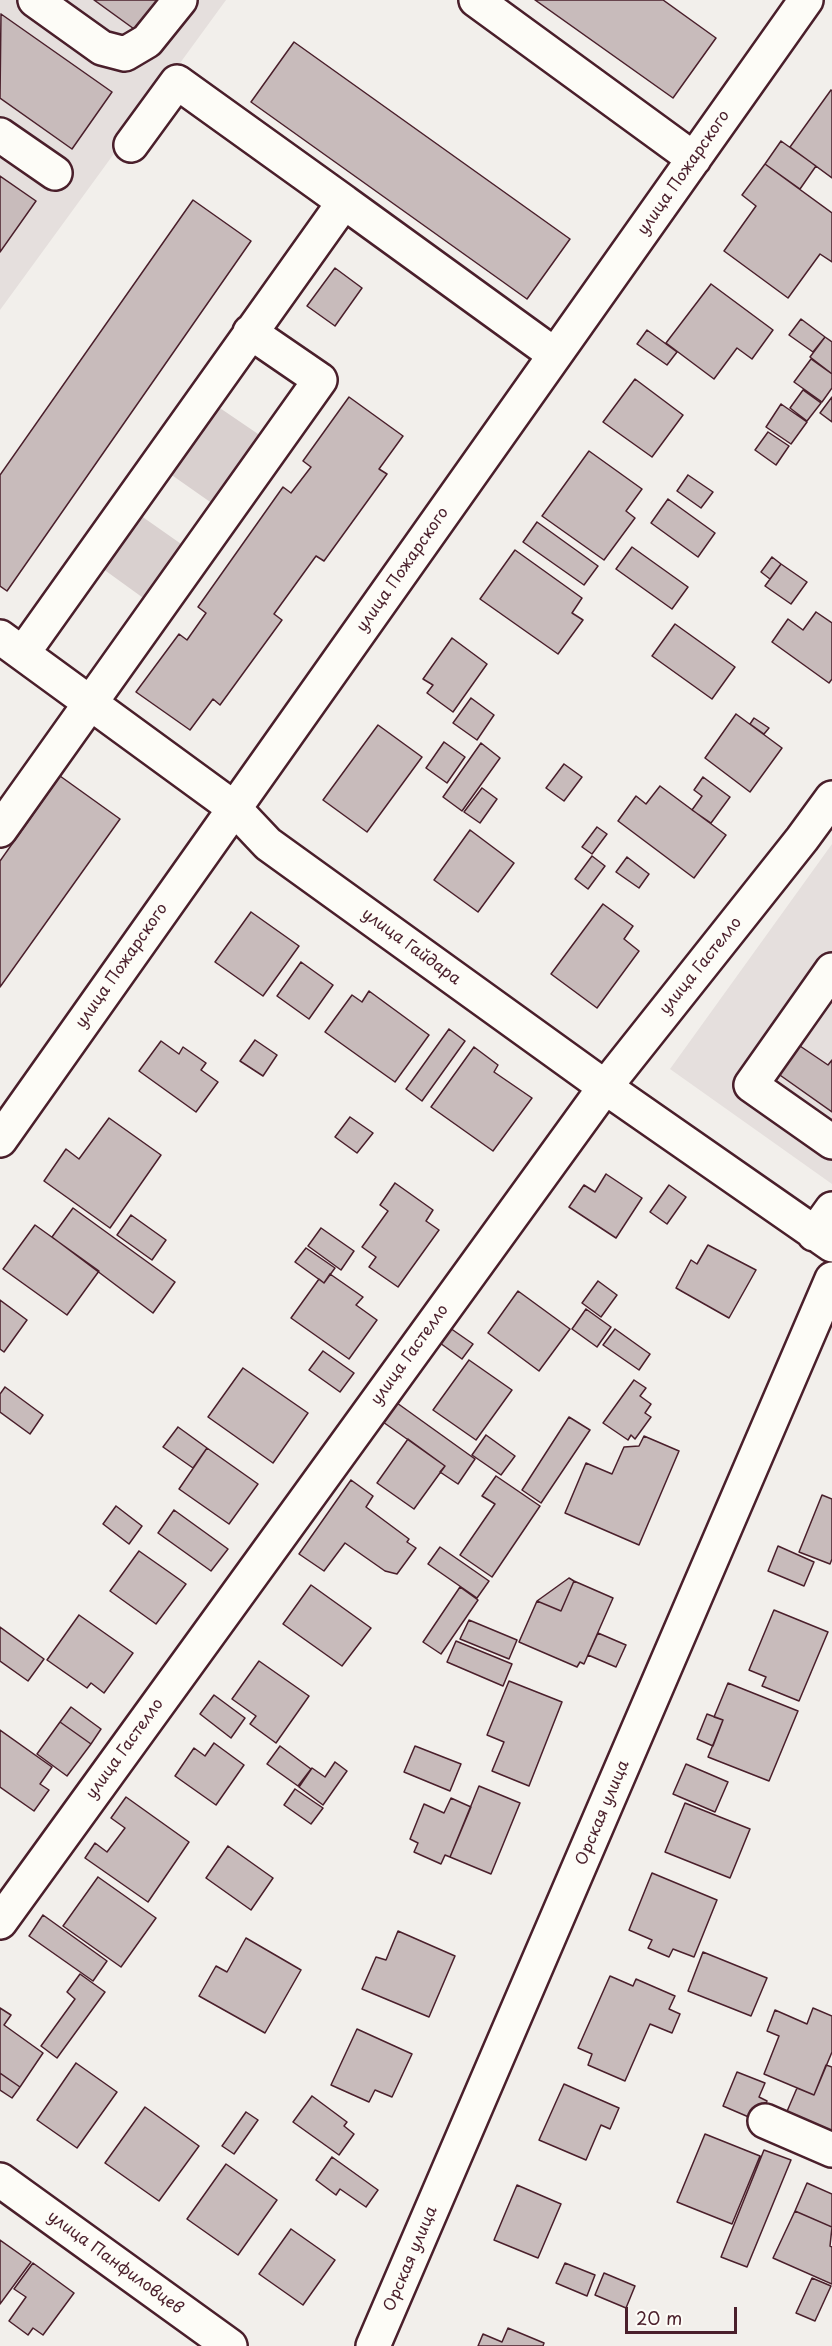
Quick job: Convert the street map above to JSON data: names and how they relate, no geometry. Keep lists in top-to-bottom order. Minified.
{"streets":{"street":["улица Пожарского","улица Гайдара","улица Гастелло","Орская улица","улица Панфиловцев"]},"crossings":[["улица Пожарского","улица Гайдара"],["улица Гайдара","улица Гастелло"]],"scale_bar":"20 m"}
